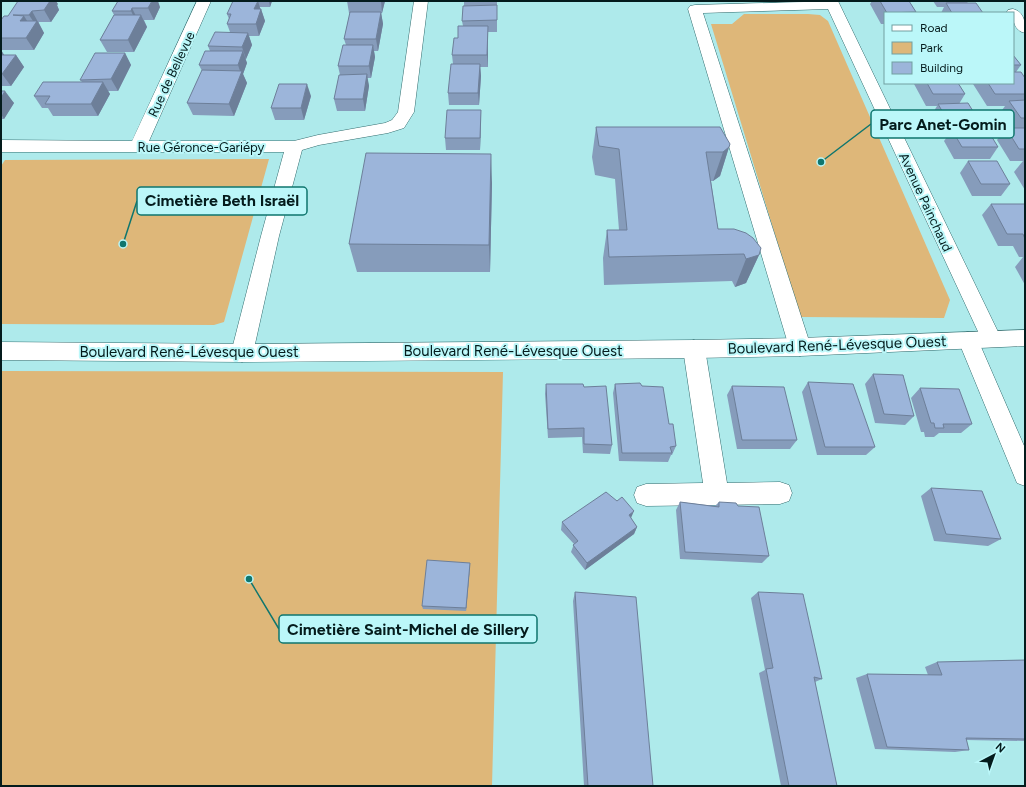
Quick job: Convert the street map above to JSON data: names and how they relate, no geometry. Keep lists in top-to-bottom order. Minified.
{"streets":{"street":["Rue de Bellevue","Rue Géronce-Gariépy","Avenue Painchaud","Boulevard René-Lévesque Ouest"]},"crossings":[["Rue de Bellevue","Rue Géronce-Gariépy"],["Avenue Painchaud","Boulevard René-Lévesque Ouest"]],"places":["Parc Anet-Gomin","Cimetière Beth Israël","Cimetière Saint-Michel de Sillery"],"legend":["Road","Park","Building"],"north":"top right"}
